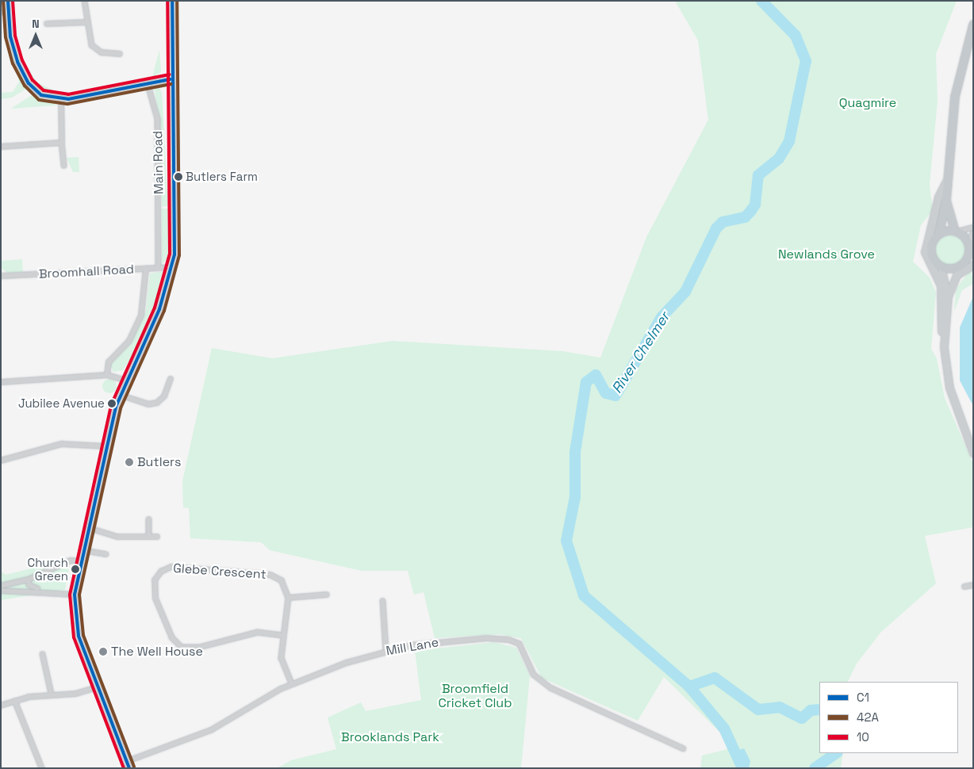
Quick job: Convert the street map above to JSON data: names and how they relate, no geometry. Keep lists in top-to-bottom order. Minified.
{"streets":{"main road":["Main Road"],"street":["Broomhall Road","Glebe Crescent","Mill Lane"]},"crossings":[["Main Road","Broomhall Road"],["Main Road","Mill Lane"]],"water":["River Chelmer"],"parks":["Quagmire","Newlands Grove","Broomfield Cricket Club","Brooklands Park"],"places":["Butlers Farm","Jubilee Avenue","Butlers","Church Green","The Well House"],"lines":["transit line C1","transit line 42A","transit line 10"],"legend":["C1","42A","10"],"north":"top"}
